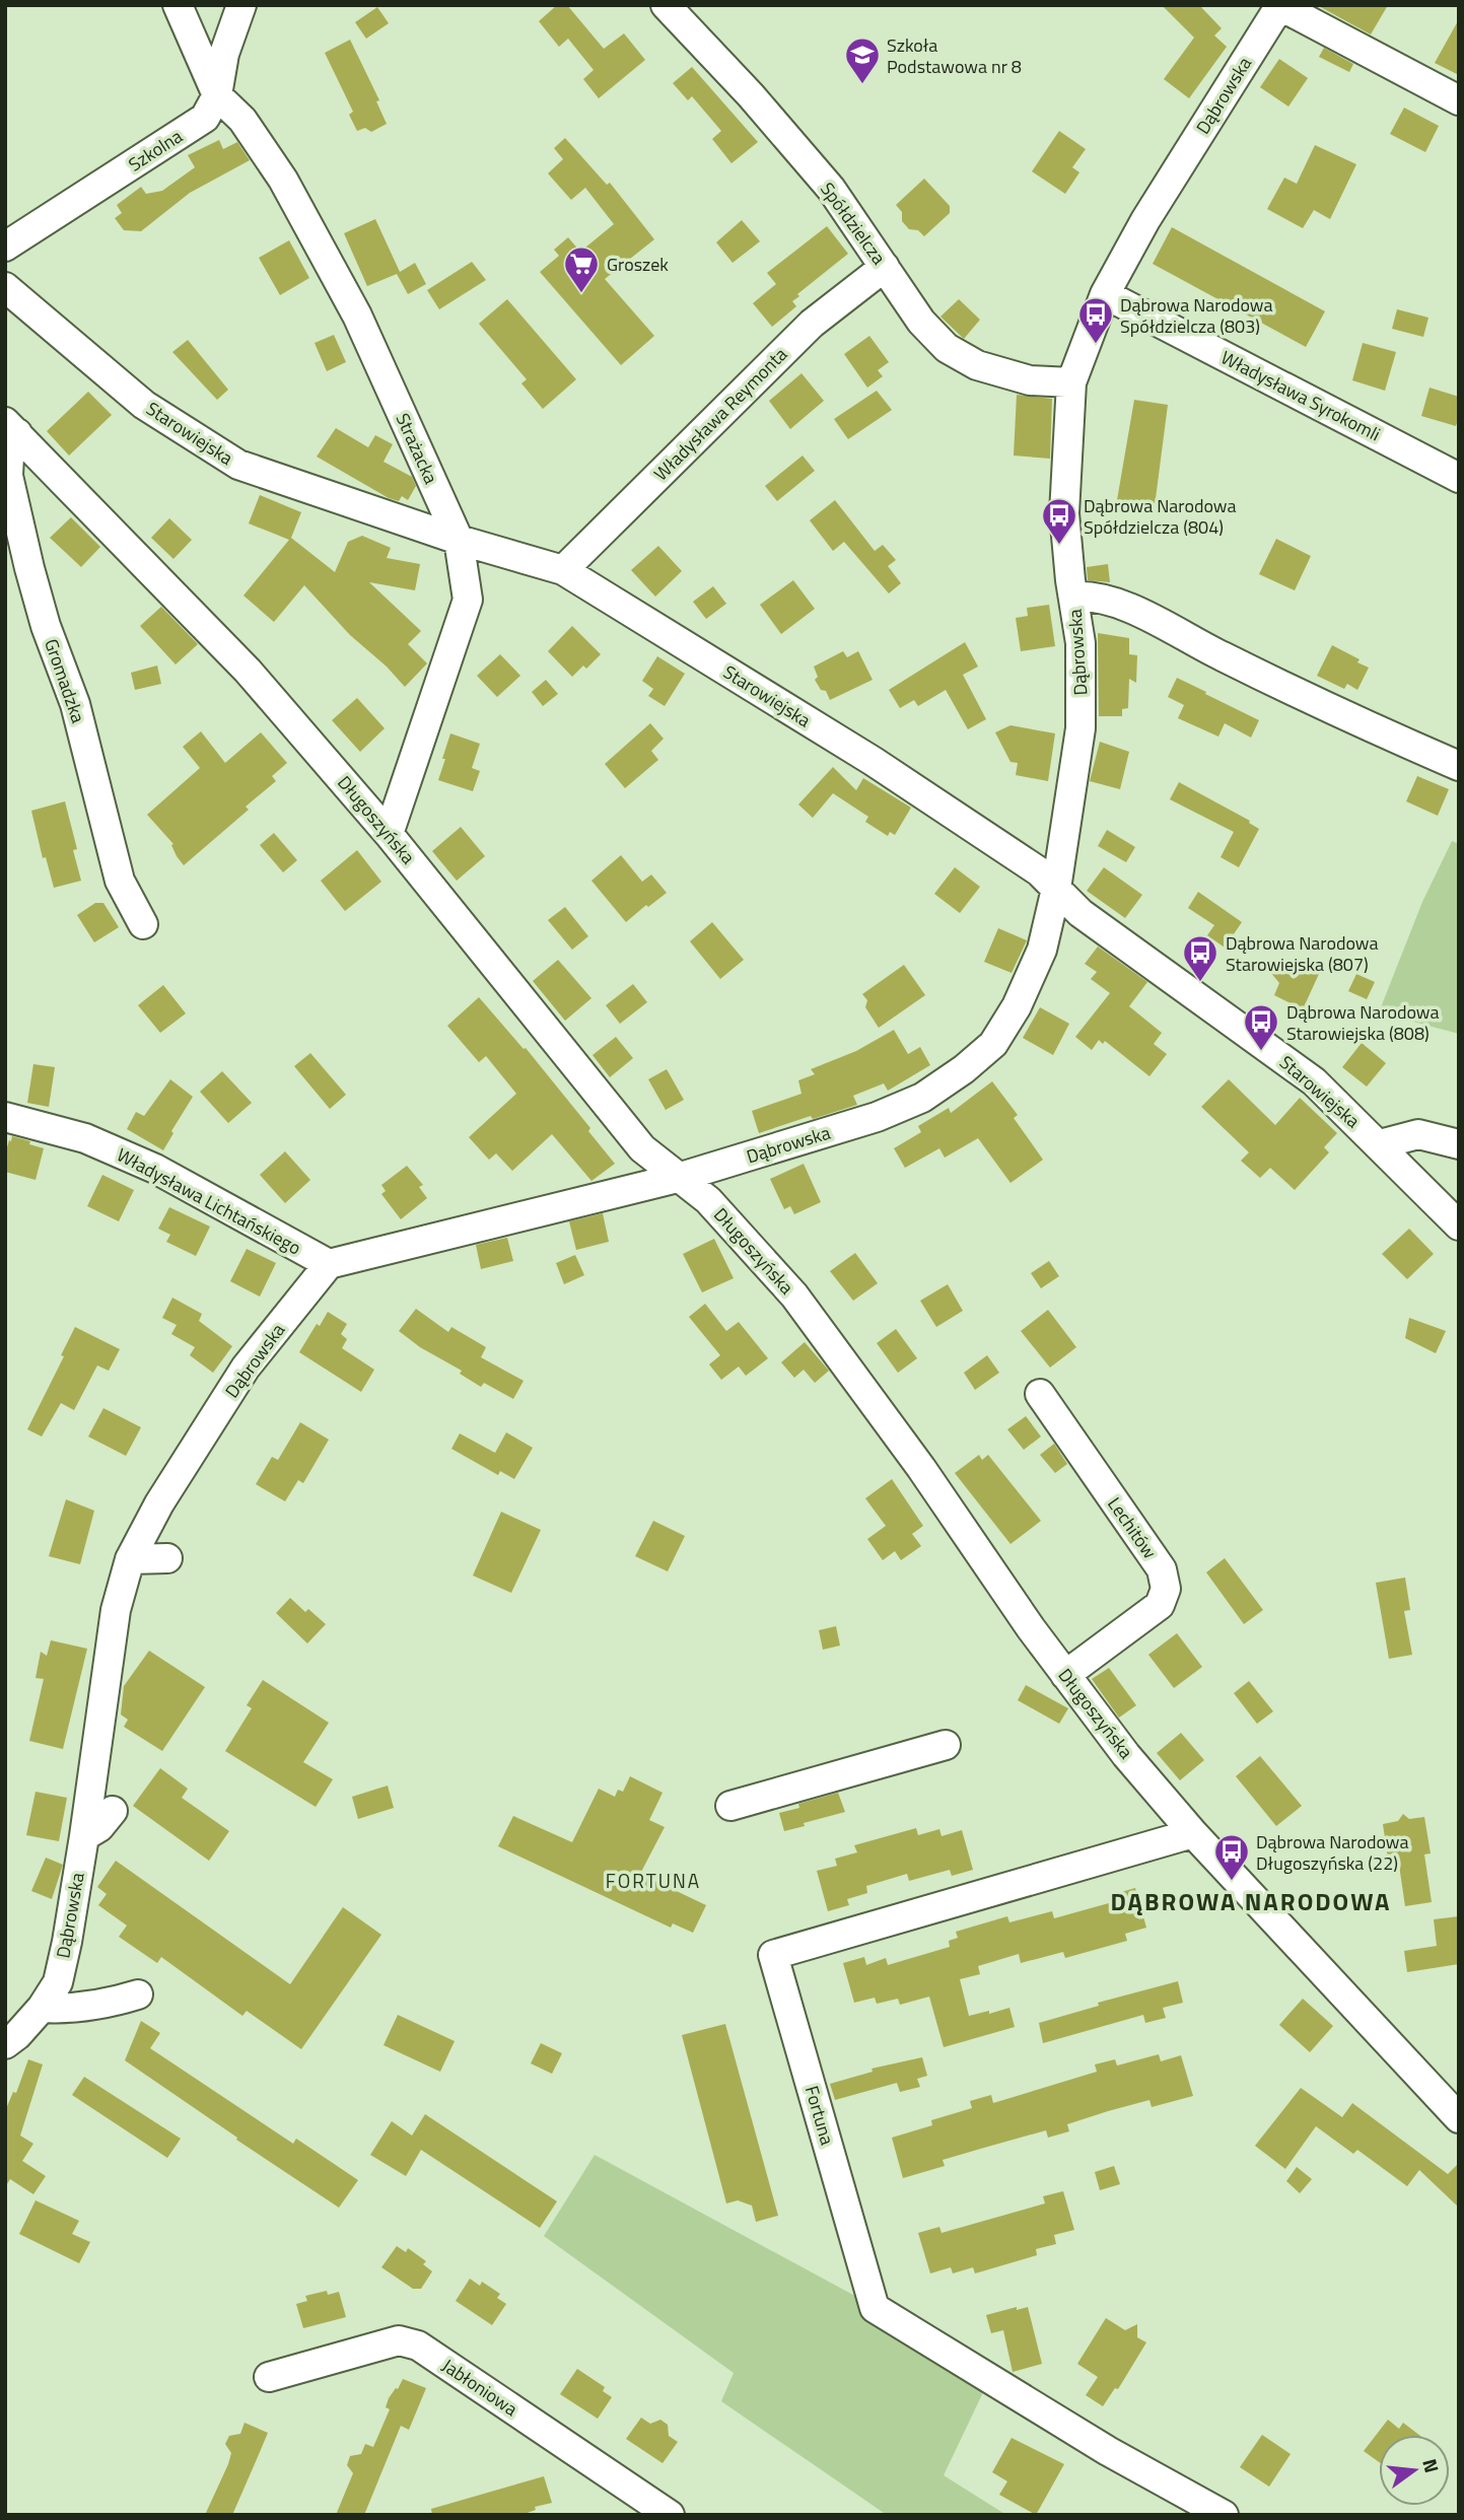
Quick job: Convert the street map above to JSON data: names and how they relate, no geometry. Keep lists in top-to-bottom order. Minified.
{"streets":{"street":["Dąbrowska","Szkolna","Spółdzielcza","Władysława Syrokomli","Władysława Reymonta","Starowiejska","Strażacka","Gromadzka","Długoszyńska","Władysława Lichtańskiego","Lechitów","Fortuna","Jabłoniowa"]},"crossings":[["Dąbrowska","Spółdzielcza"],["Dąbrowska","Władysława Syrokomli"],["Dąbrowska","Starowiejska"],["Dąbrowska","Długoszyńska"],["Dąbrowska","Władysława Lichtańskiego"],["Szkolna","Strażacka"],["Spółdzielcza","Władysława Reymonta"],["Władysława Reymonta","Starowiejska"],["Starowiejska","Strażacka"],["Strażacka","Długoszyńska"],["Gromadzka","Długoszyńska"],["Długoszyńska","Lechitów"],["Długoszyńska","Fortuna"]],"districts":["FORTUNA","DĄBROWA NARODOWA"],"places":{"school or university":["Szkoła Podstawowa nr 8"],"supermarket":["Groszek"],"bus stop":["Dąbrowa Narodowa Spółdzielcza (803)","Dąbrowa Narodowa Spółdzielcza (804)","Dąbrowa Narodowa Starowiejska (807)","Dąbrowa Narodowa Starowiejska (808)","Dąbrowa Narodowa Długoszyńska (22)"]},"north":"right"}
